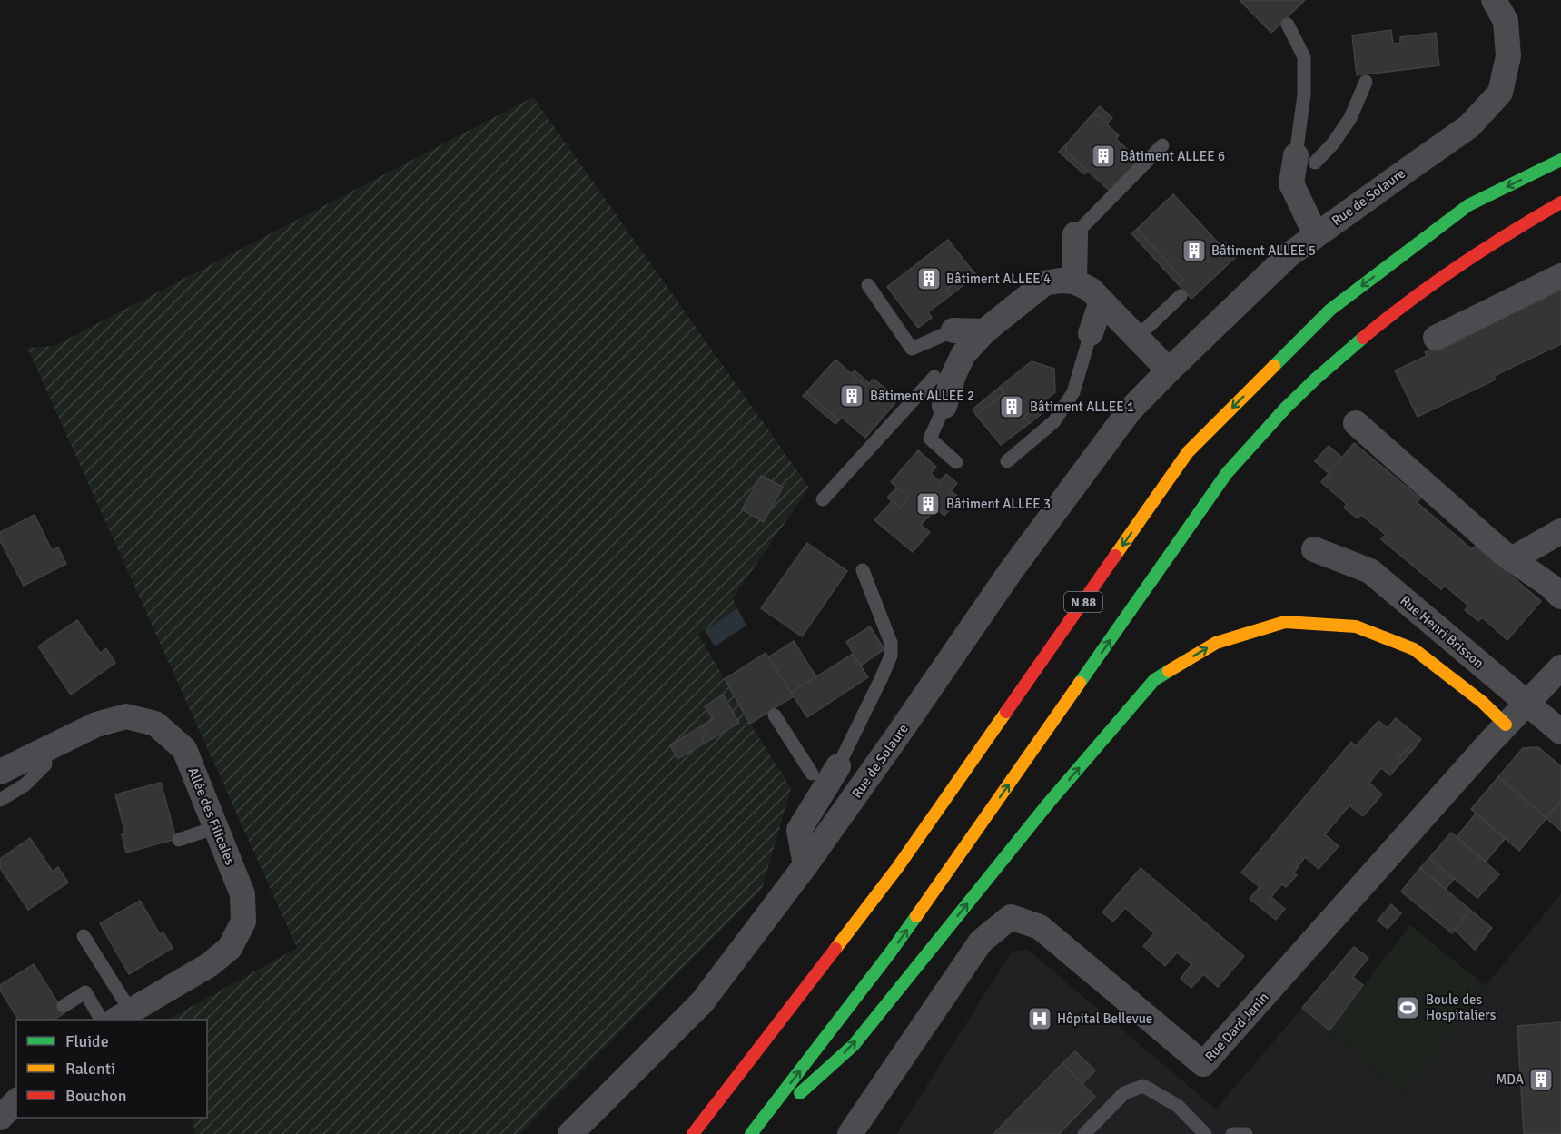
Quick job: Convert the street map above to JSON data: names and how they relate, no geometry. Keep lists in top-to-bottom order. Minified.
{"streets":{"highway":["N 88"],"street":["Rue de Solaure","Rue Henri Brisson","Allée des Filicales","Rue Dard Janin"]},"crossings":[["Rue Henri Brisson","Rue Dard Janin"]],"places":{"building":["Bâtiment ALLEE 6","Bâtiment ALLEE 5","Bâtiment ALLEE 4","Bâtiment ALLEE 2","Bâtiment ALLEE 1","Bâtiment ALLEE 3","MDA"],"sports":["Boule des Hospitaliers"],"hospital":["Hôpital Bellevue"]},"legend":["Fluide","Ralenti","Bouchon"]}
